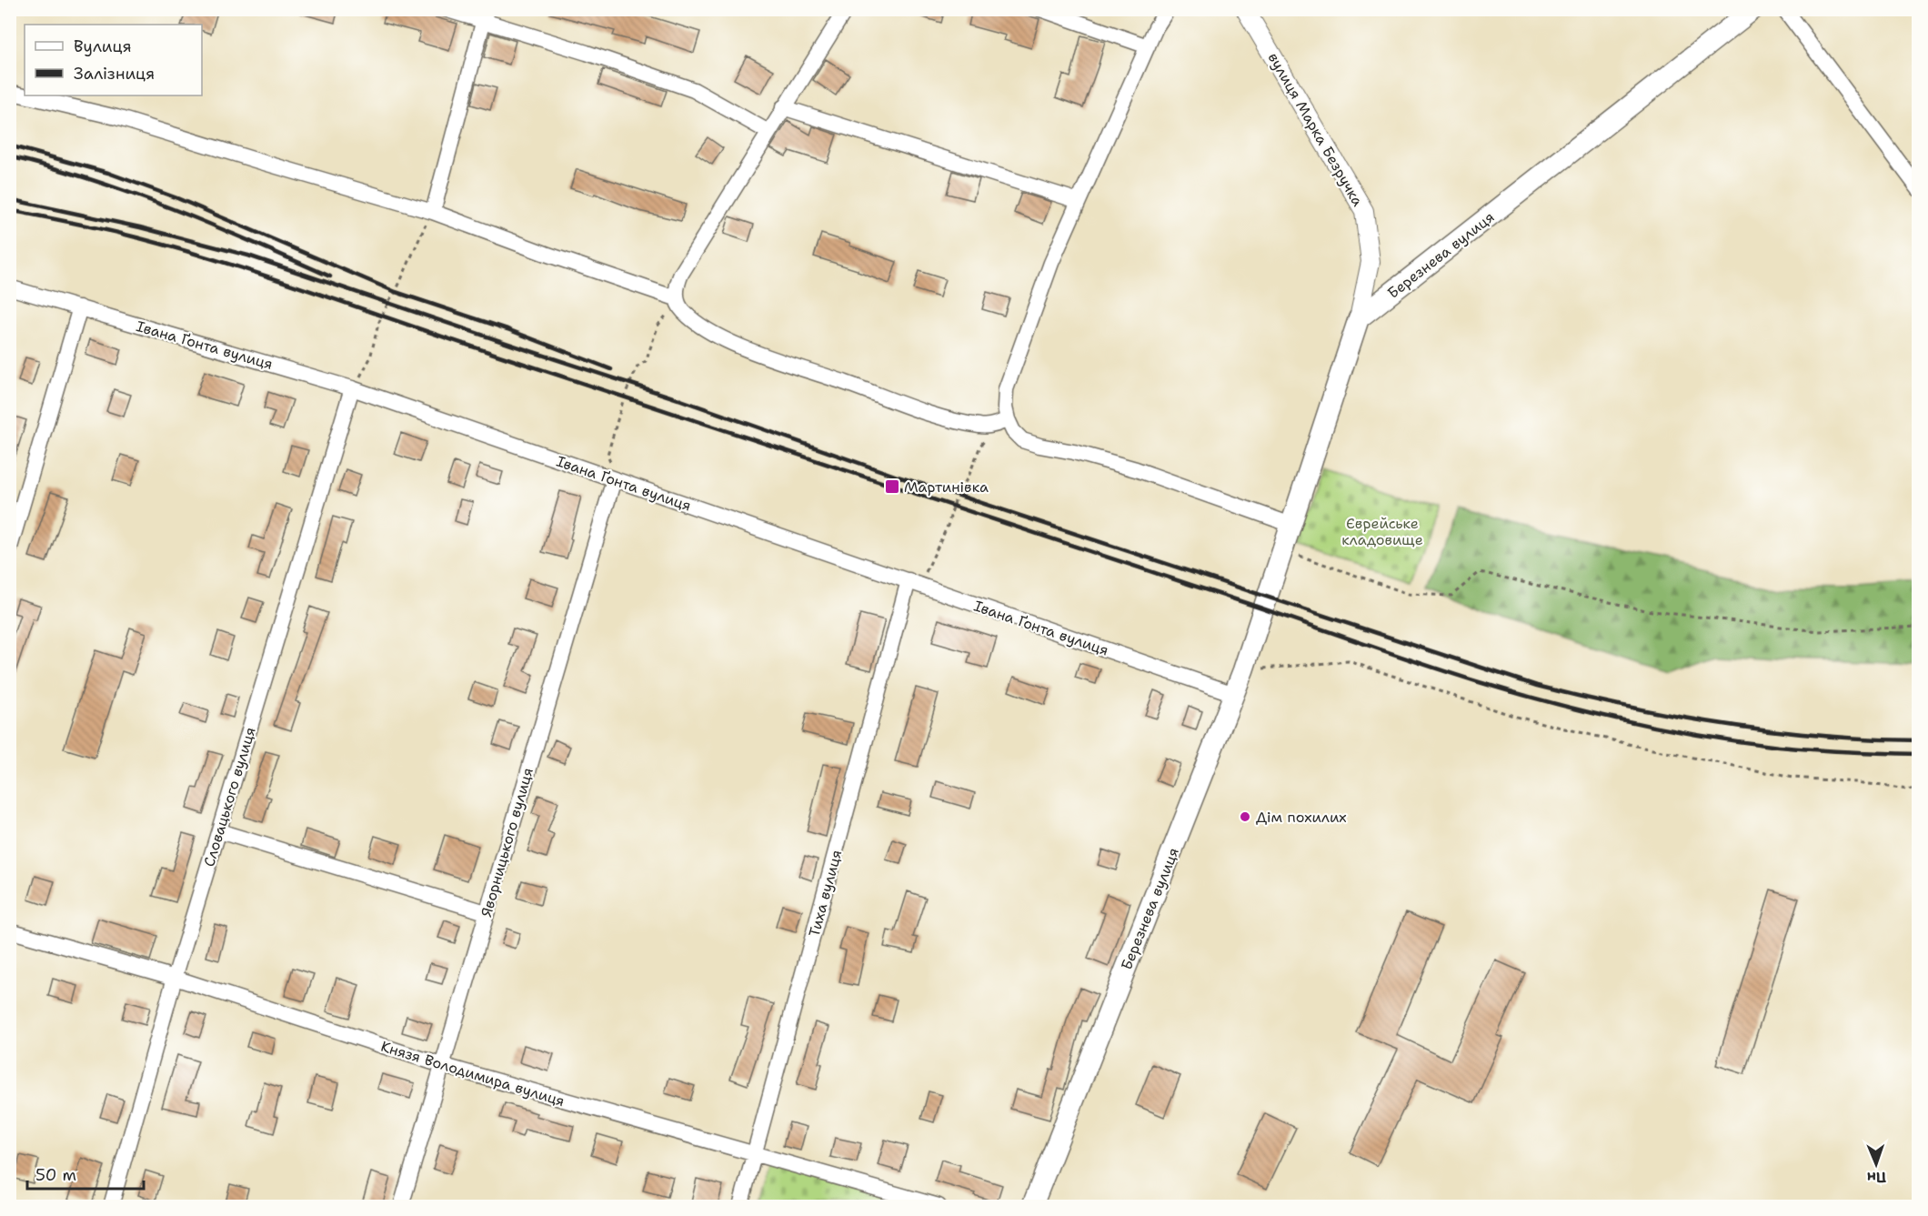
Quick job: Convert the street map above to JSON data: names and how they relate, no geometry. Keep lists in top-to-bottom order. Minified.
{"streets":{"main road":["Березнева вулиця"],"street":["вулиця Марка Безручка","Івана Ґонта вулиця","Словацького вулиця","Яворницького вулиця","Тиха вулиця","Князя Володимира вулиця"]},"crossings":[["вулиця Марка Безручка","Березнева вулиця"],["Березнева вулиця","Івана Ґонта вулиця"],["Івана Ґонта вулиця","Словацького вулиця"],["Івана Ґонта вулиця","Яворницького вулиця"],["Івана Ґонта вулиця","Тиха вулиця"],["Словацького вулиця","Князя Володимира вулиця"],["Яворницького вулиця","Князя Володимира вулиця"],["Тиха вулиця","Князя Володимира вулиця"]],"parks":["Єврейське кладовище"],"places":{"transit":["Мартинівка"],"other":["Дiм похилих"]},"legend":["Вулиця","Залізниця"],"scale_bar":"50 m","north":"bottom"}
